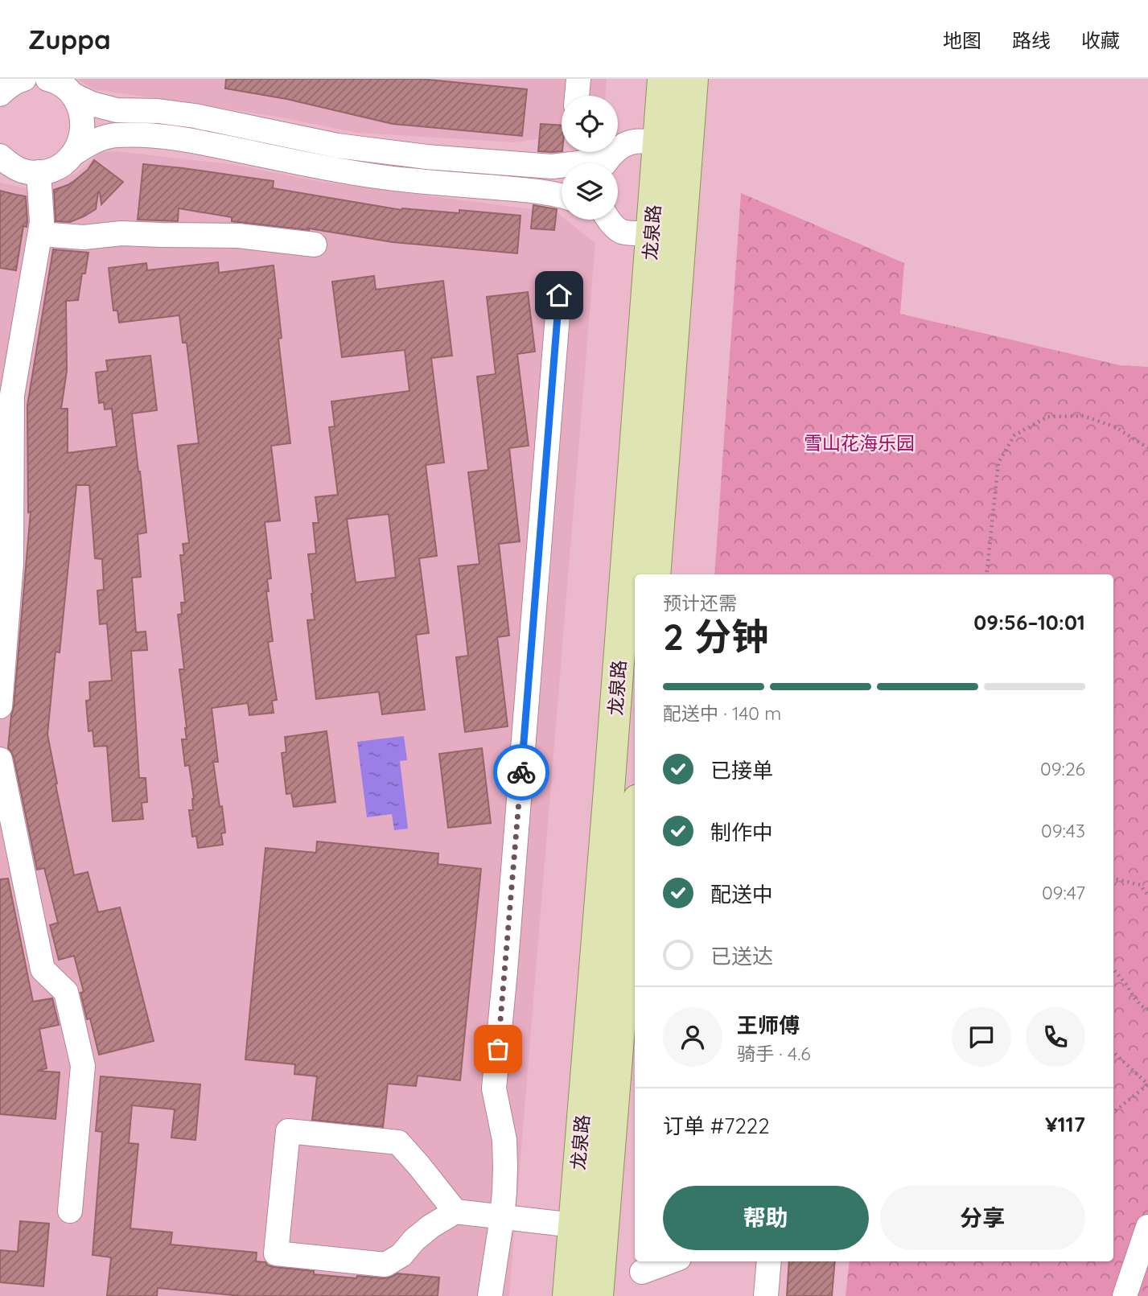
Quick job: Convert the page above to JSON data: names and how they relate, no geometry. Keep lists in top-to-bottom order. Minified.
{"streets":{"main road":["龙泉路"]},"parks":["雪山花海乐园"],"page":{"header":"Zuppa","nav":["地图","路线","收藏"],"heading":["2 分钟","预计还需","09:56–10:01"],"panel":["王师傅","骑手 · 4.6","订单 #7222","¥117"],"bar":"配送中 · 140 m","list":[["已接单","09:26"],["制作中","09:43"],["配送中","09:47"],"已送达"],"buttons":["帮助","分享"]}}
